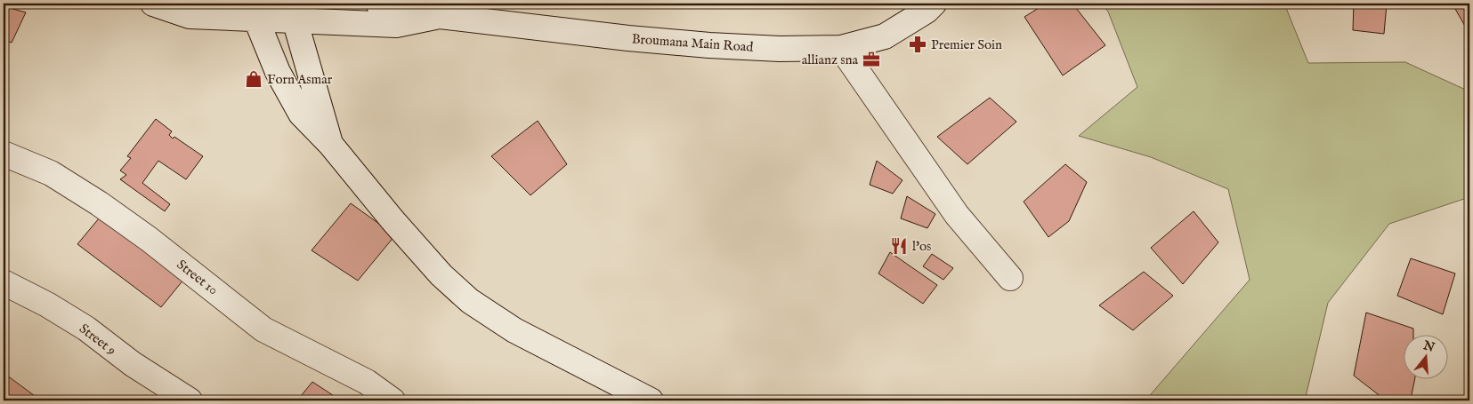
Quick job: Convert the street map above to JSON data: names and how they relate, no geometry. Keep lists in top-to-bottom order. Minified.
{"streets":{"main road":["Broumana Main Road","Street 10","Street 9"]},"places":{"pharmacy":["Premier Soin"],"office":["allianz sna"],"shop":["Forn Asmar"],"restaurant":["l'os"]},"north":"top"}
